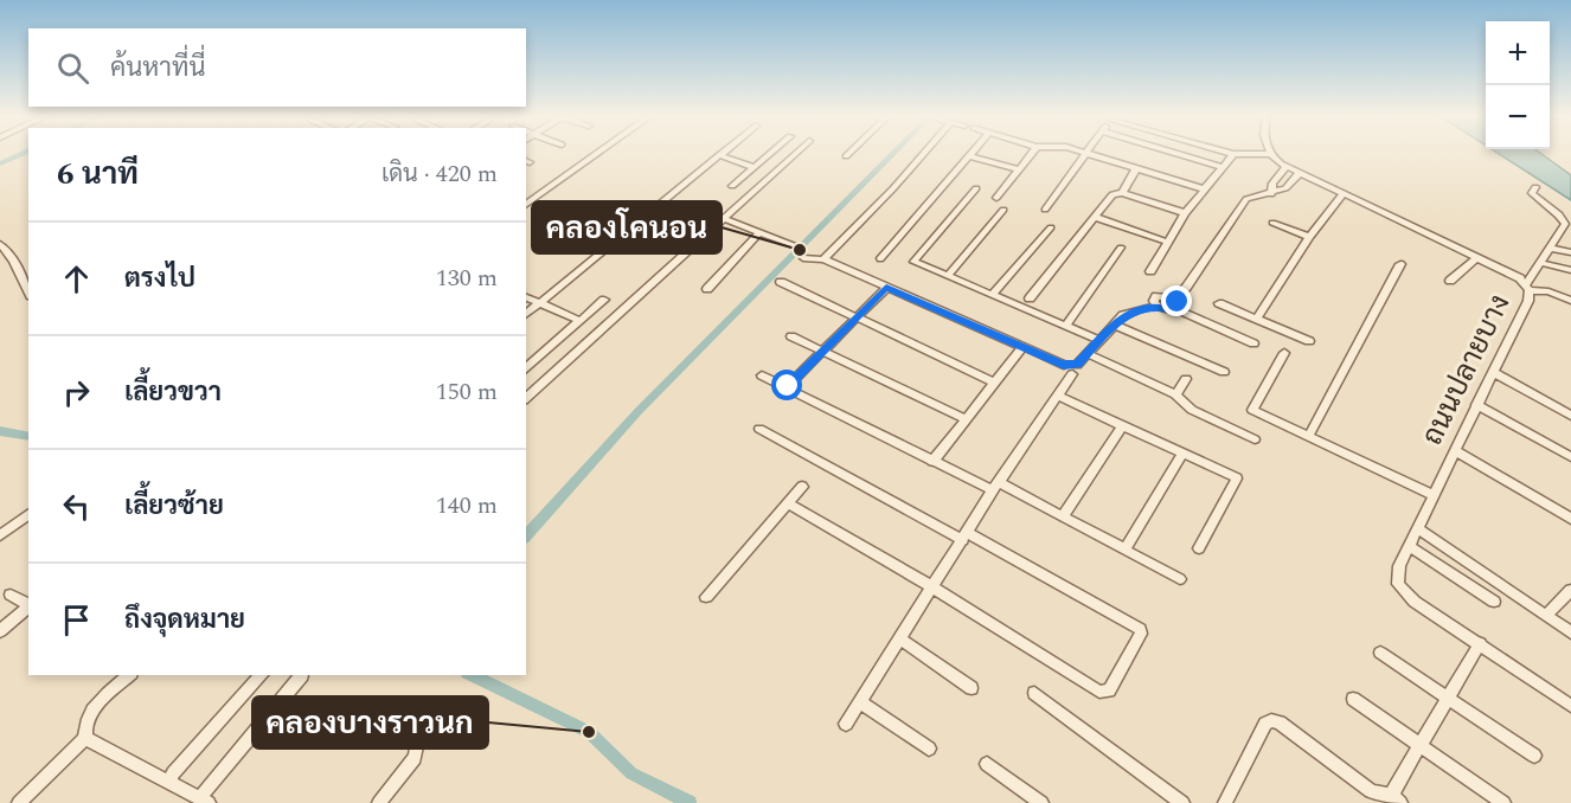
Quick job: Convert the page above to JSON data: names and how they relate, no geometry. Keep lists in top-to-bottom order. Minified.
{"streets":{"street":["ถนนปลายบาง"]},"places":["คลองโคนอน","คลองบางราวนก"],"page":{"map_buttons":["+","−"],"search":"ค้นหาที่นี่","heading":["6 นาที","เดิน · 420 m"],"list":[["ตรงไป","130 m"],["เลี้ยวขวา","150 m"],["เลี้ยวซ้าย","140 m"],"ถึงจุดหมาย"]}}
